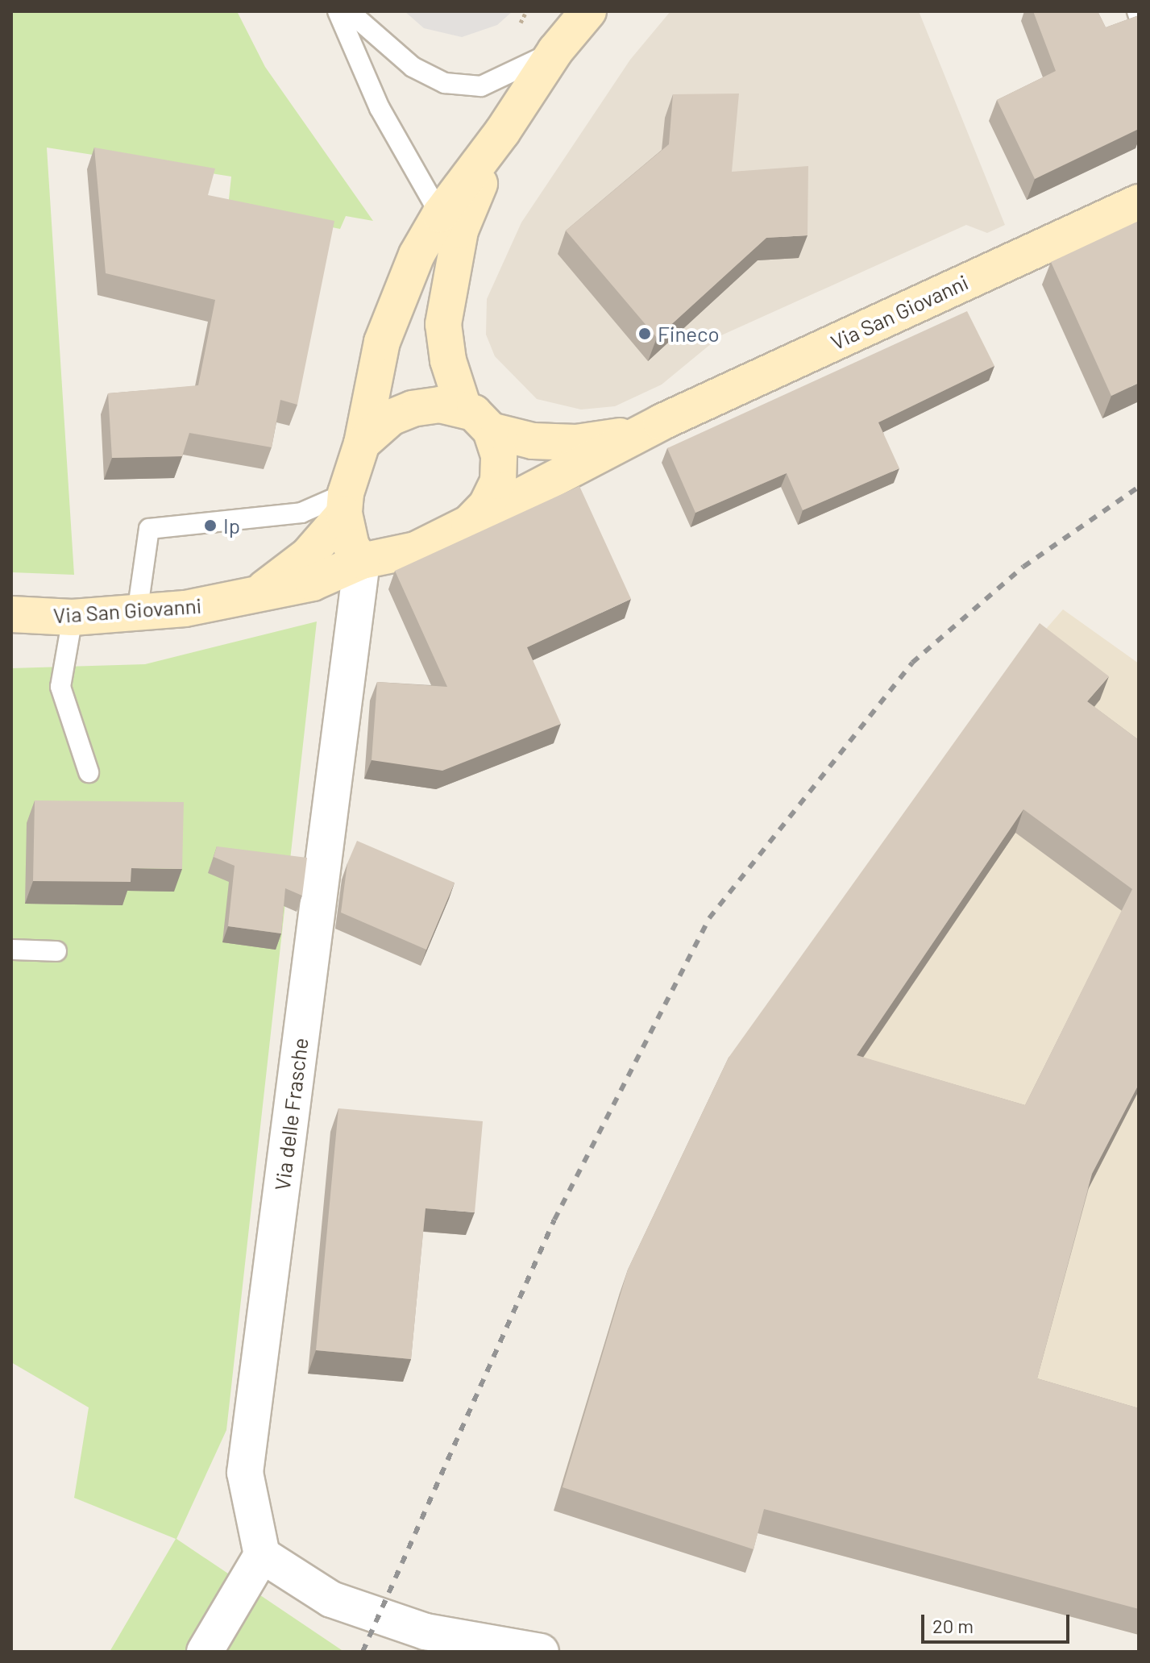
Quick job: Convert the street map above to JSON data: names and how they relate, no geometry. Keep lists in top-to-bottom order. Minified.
{"streets":{"main road":["Via San Giovanni"],"street":["Via delle Frasche"]},"crossings":[["Via San Giovanni","Via delle Frasche"]],"places":["Fineco","Ip"],"scale_bar":"20 m"}
